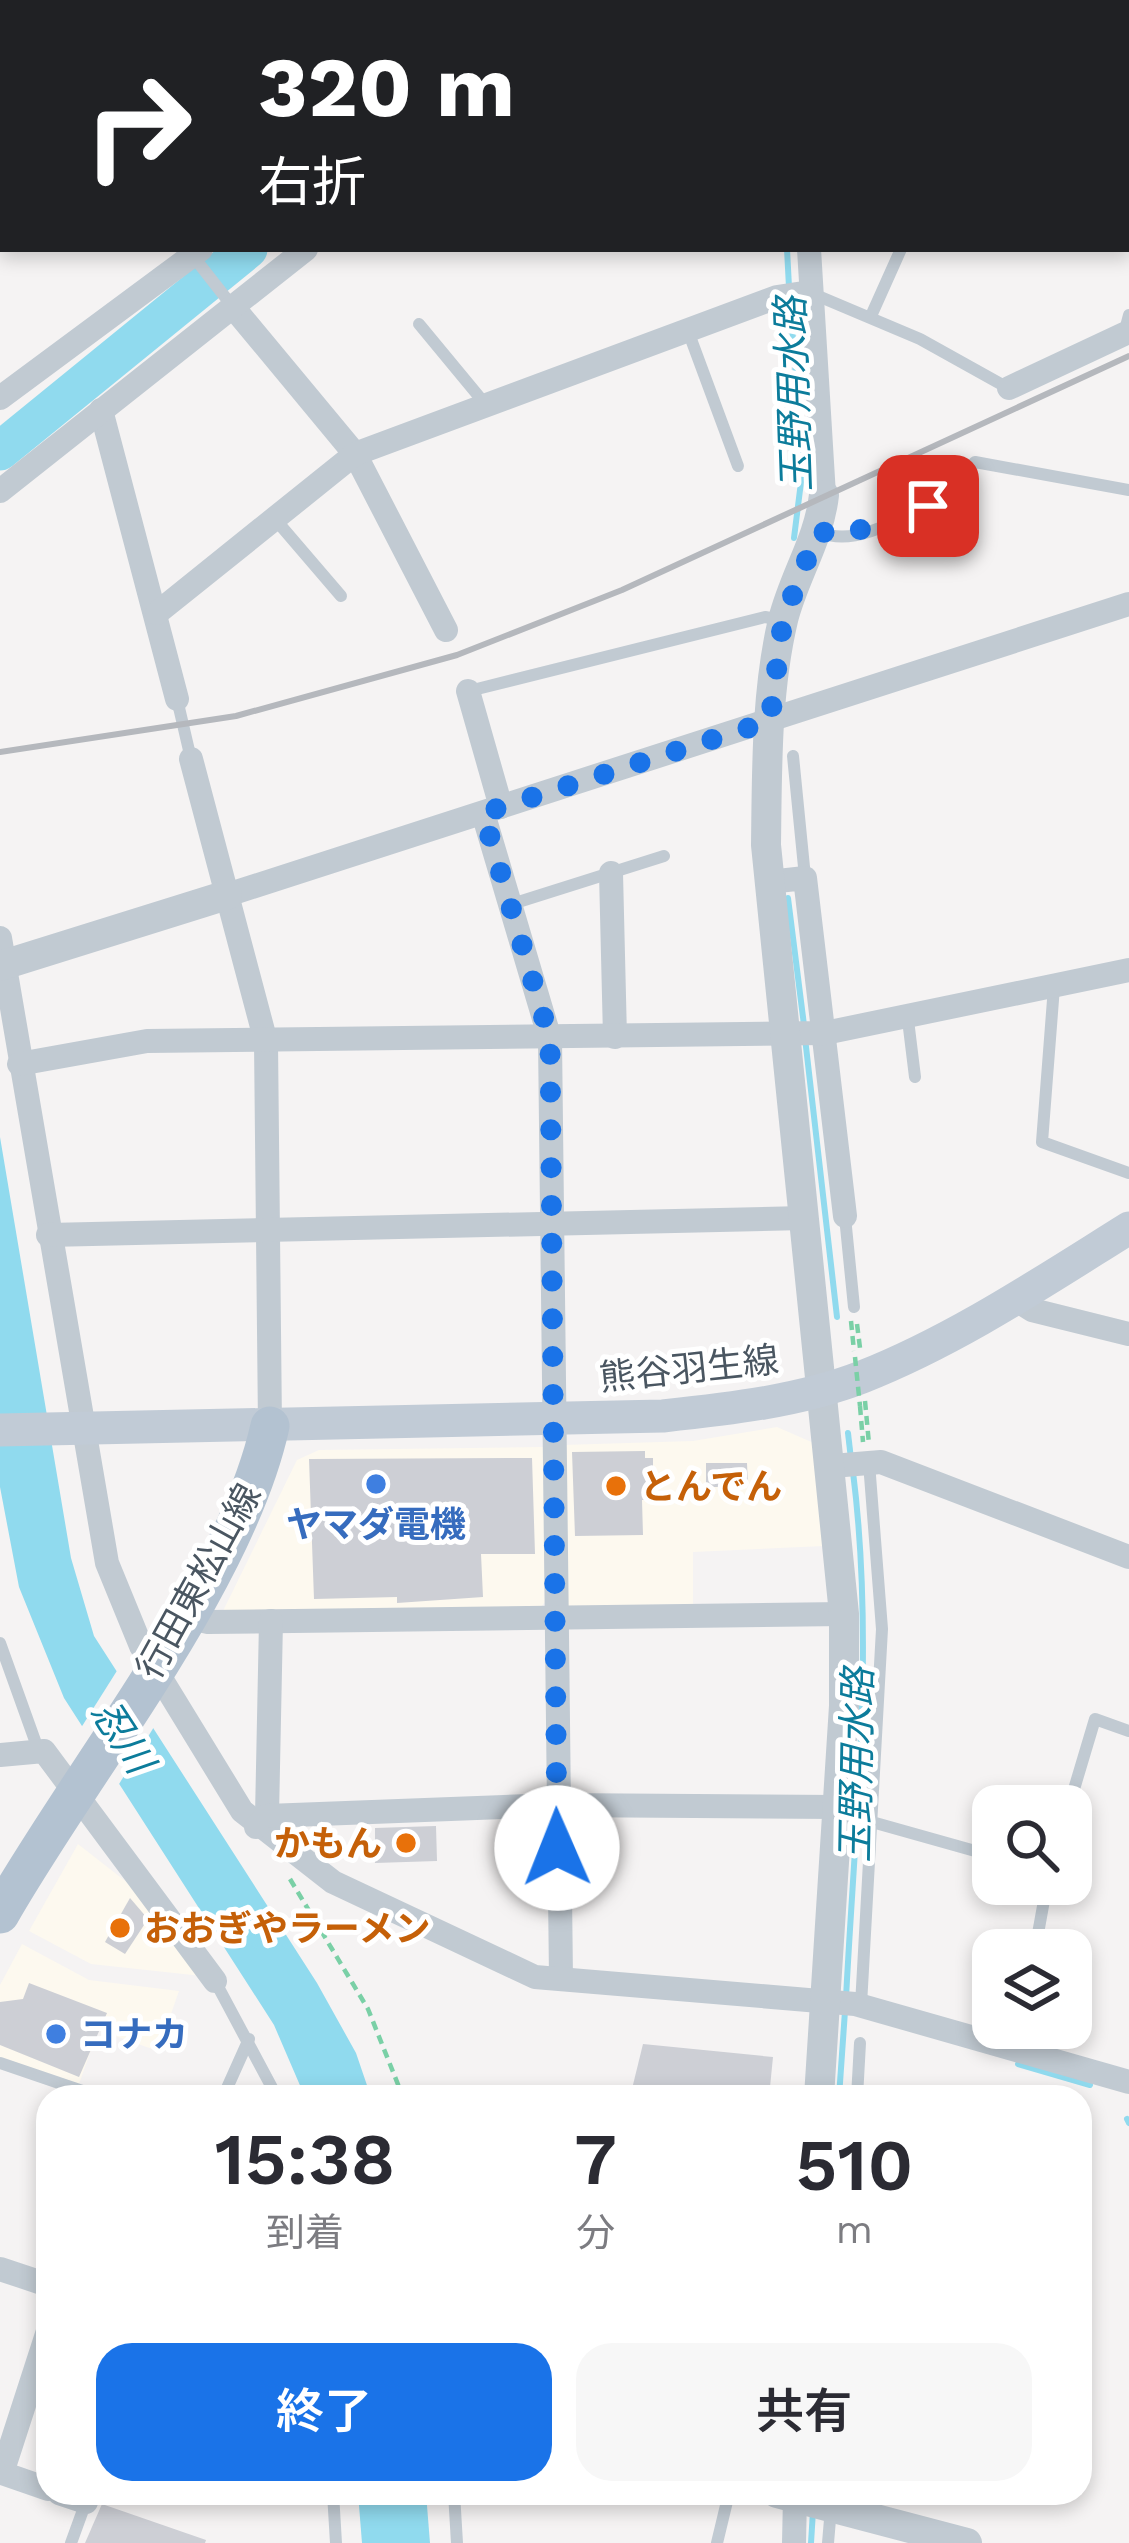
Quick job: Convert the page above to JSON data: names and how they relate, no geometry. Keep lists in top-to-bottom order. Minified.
{"streets":{"main road":["熊谷羽生線","行田東松山線"]},"crossings":[["熊谷羽生線","行田東松山線"]],"water":["玉野用水路","忍川"],"places":["ヤマダ電機","とんでん","かもん","おおぎやラーメン","コナカ"],"page":{"turn":["320 m","右折"],"eta":["15:38","到着","7","分","510","m"],"buttons":["終了","共有"]}}
